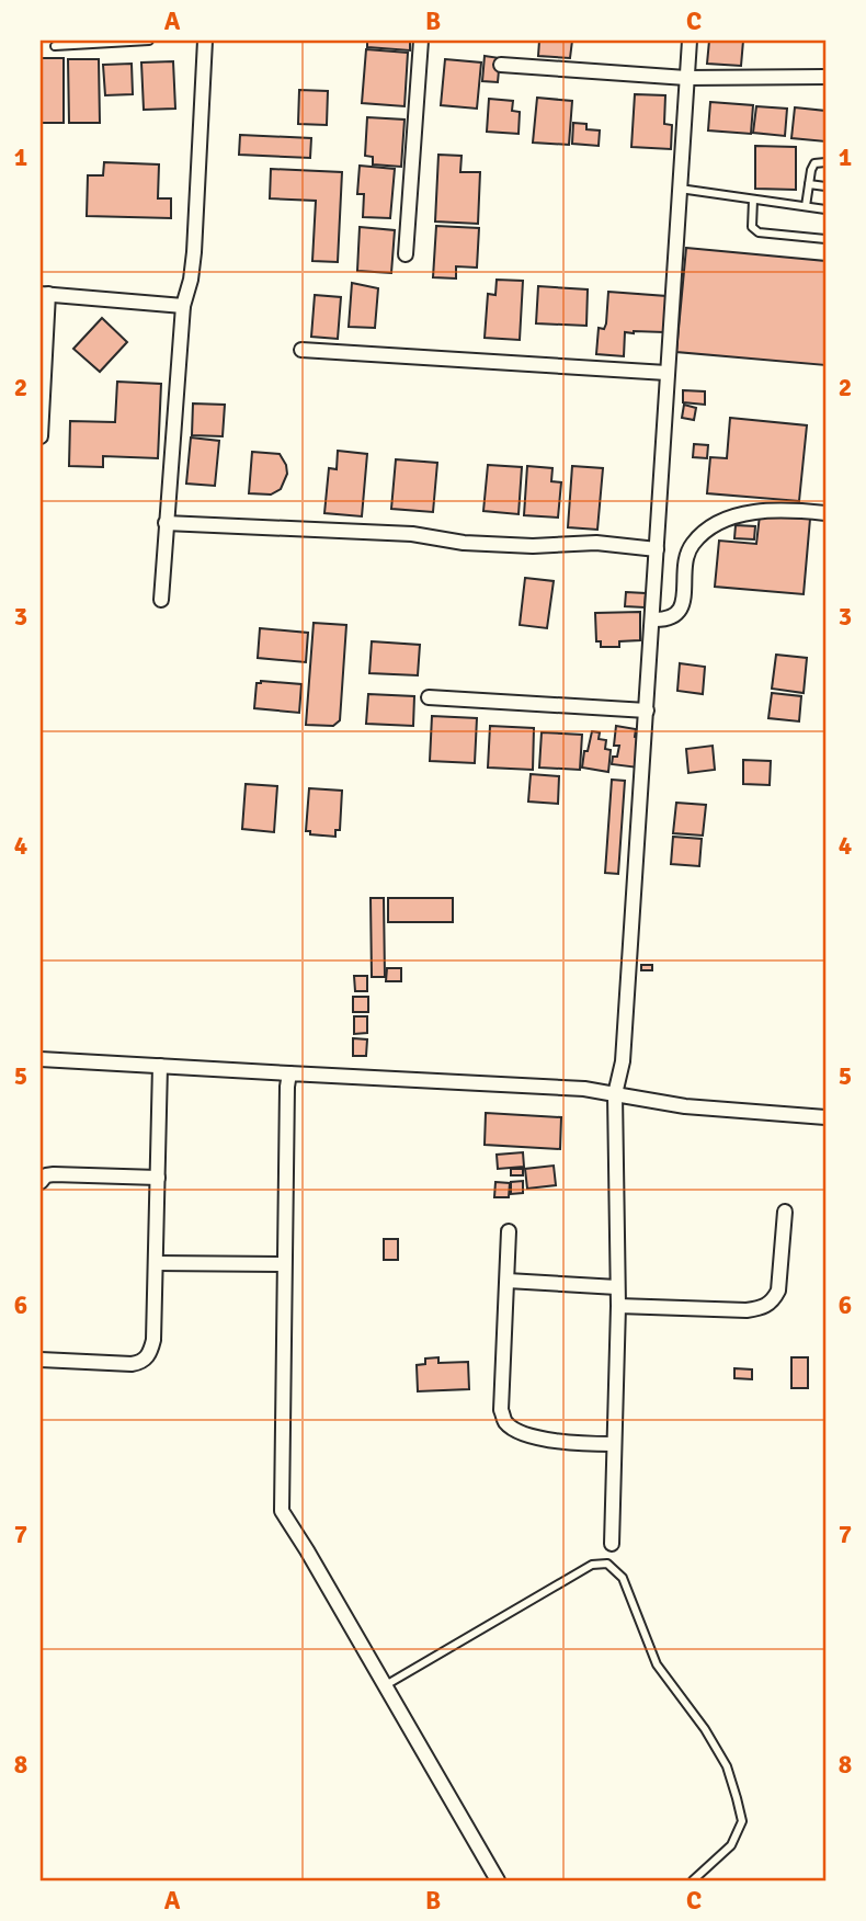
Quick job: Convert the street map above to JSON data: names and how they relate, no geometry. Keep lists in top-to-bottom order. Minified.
{"grid":{"columns":["A","B","C"],"rows":["1","2","3","4","5","6","7","8"]}}
